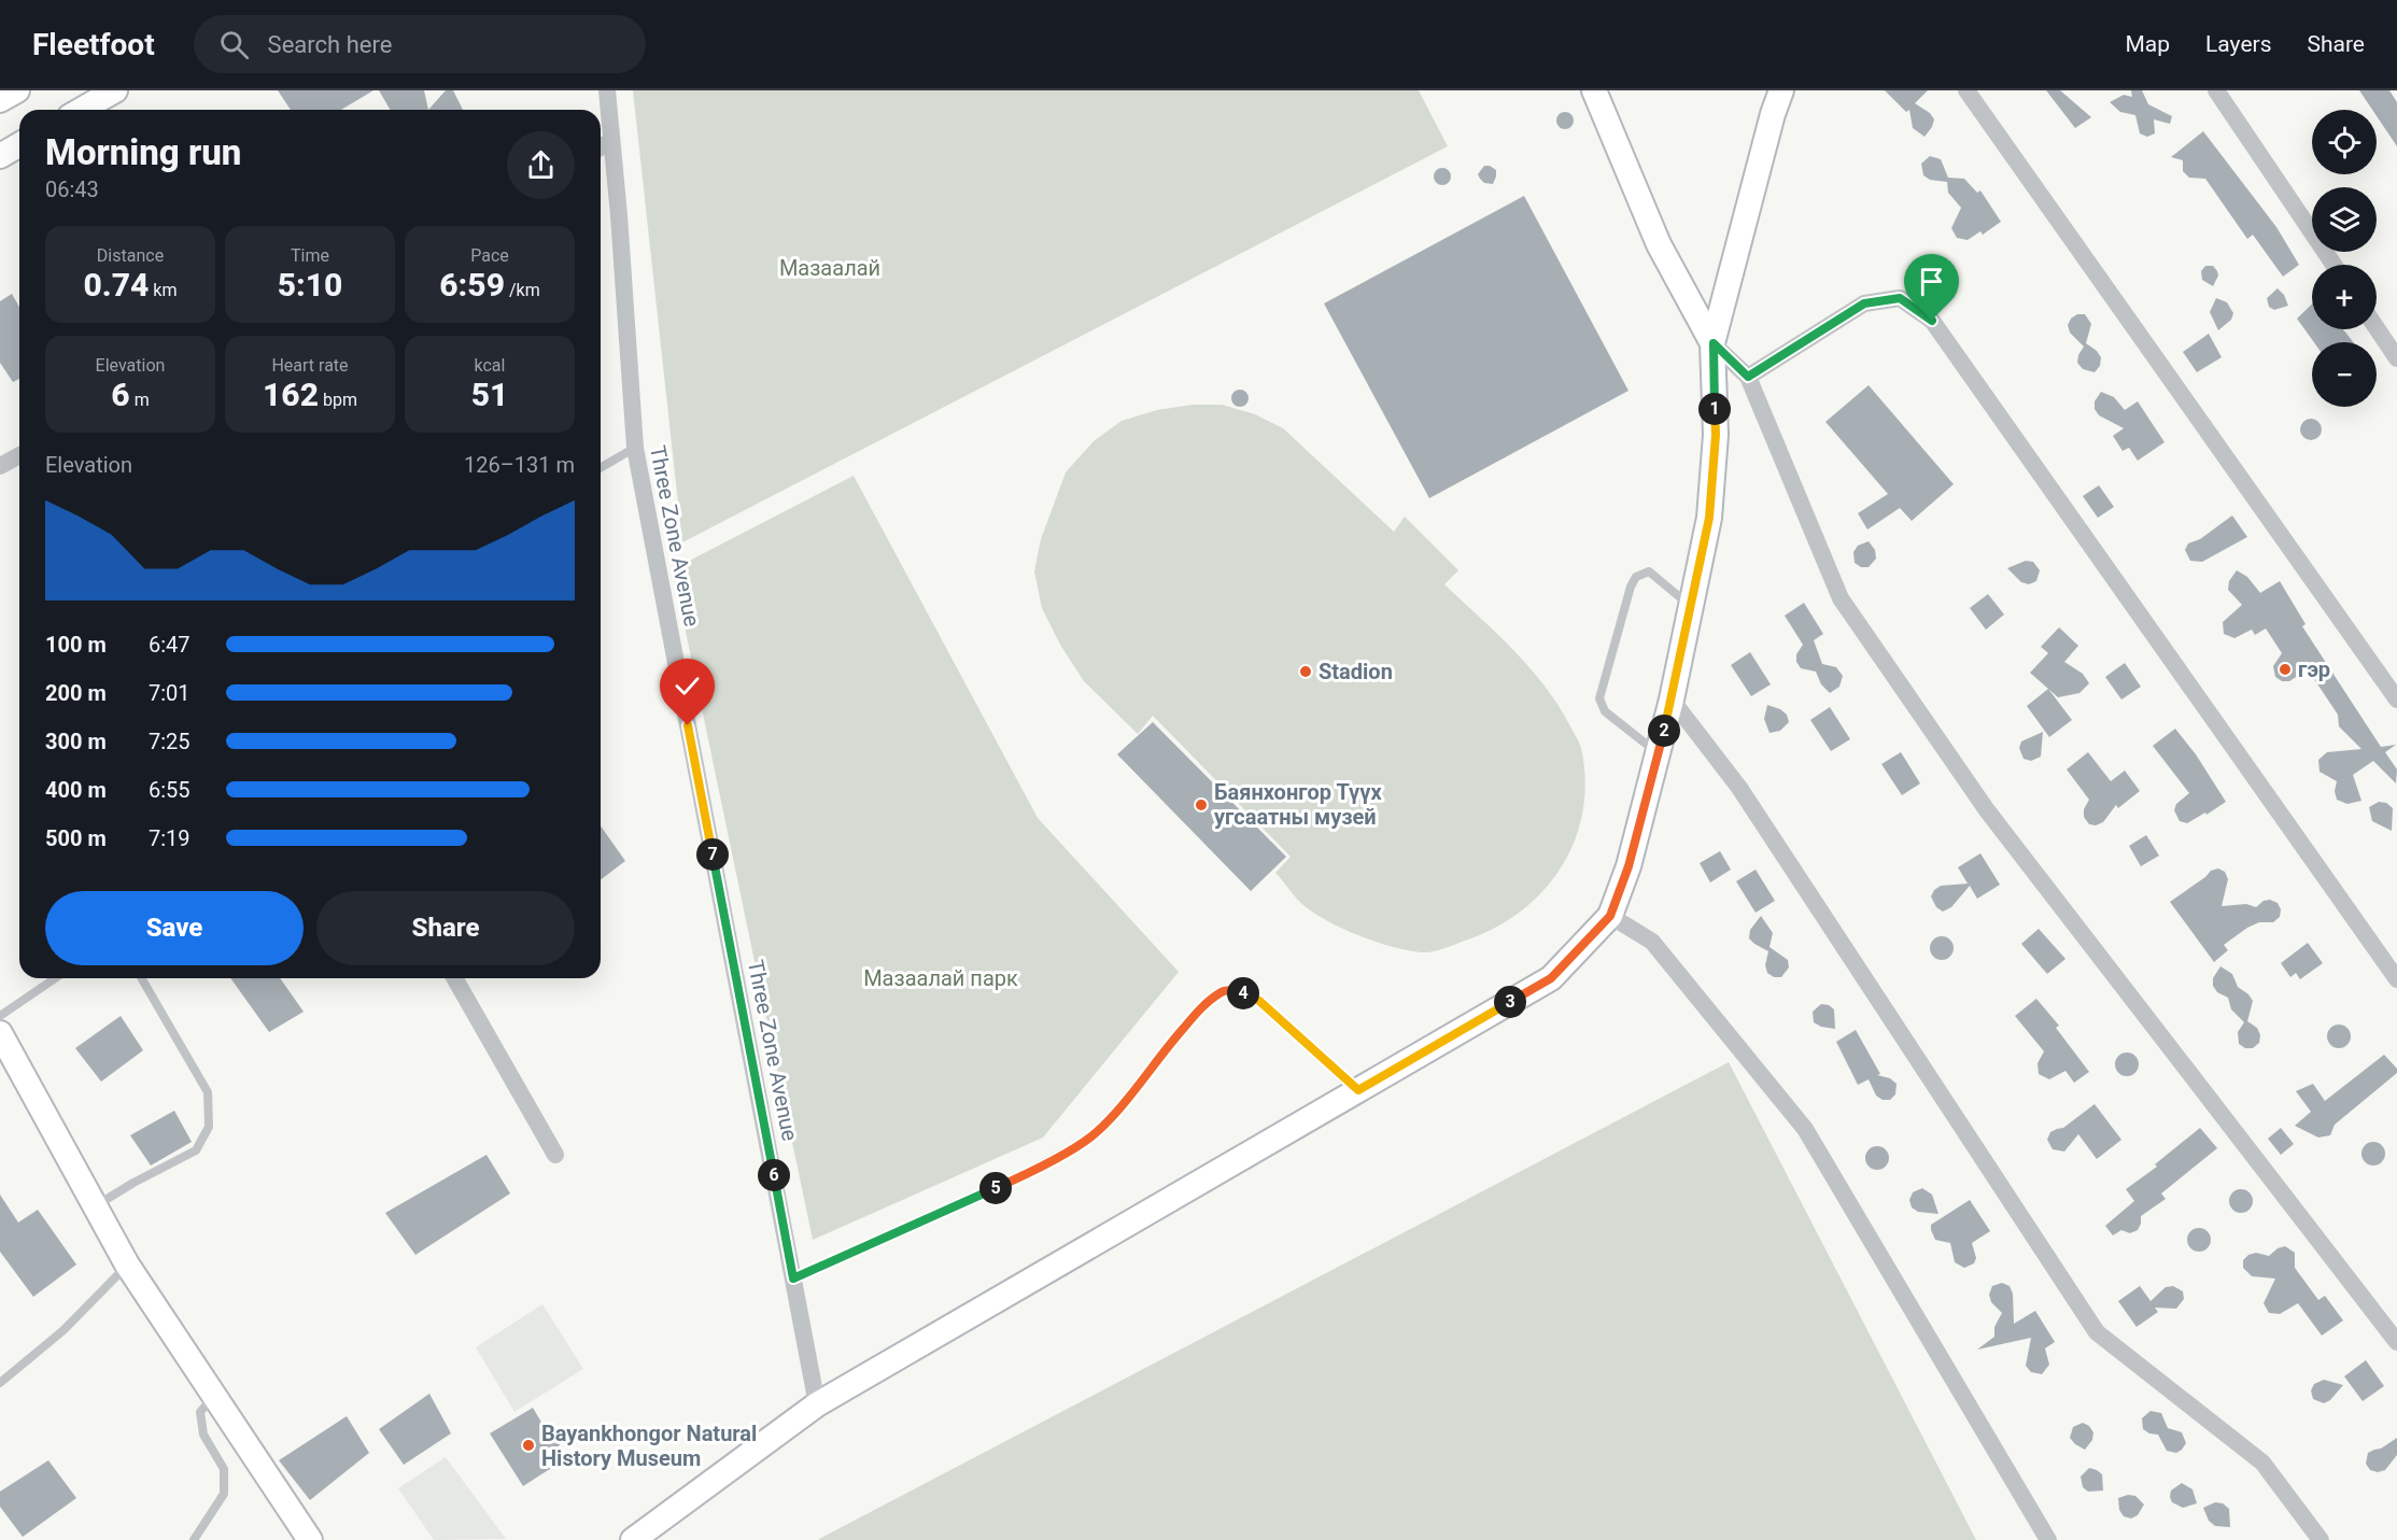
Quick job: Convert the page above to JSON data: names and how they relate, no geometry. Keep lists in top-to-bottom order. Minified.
{"streets":{"street":["Three Zone Avenue"]},"parks":["Мазаалай","Мазаалай парк"],"places":["гэр","Stadion","Баянхонгор Түүх угсаатны музей","Bayankhongor Natural History Museum"],"page":{"header":"Fleetfoot","search":"Search here","nav":["Map","Layers","Share"],"map_buttons":["+","−"],"heading":["Morning run","06:43"],"stats":[["Distance","0.74 km"],["Time","5:10"],["Pace","6:59 /km"],["Elevation","6 m"],["Heart rate","162 bpm"],["kcal","51"]],"pins":["1","2","7","4","3","6","5"],"chart":["Elevation","126–131 m"],"list":[{"name":"100 m","note":"6:47"},{"name":"200 m","note":"7:01"},{"name":"300 m","note":"7:25"},{"name":"400 m","note":"6:55"},{"name":"500 m","note":"7:19"}],"buttons":["Save","Share"]}}
